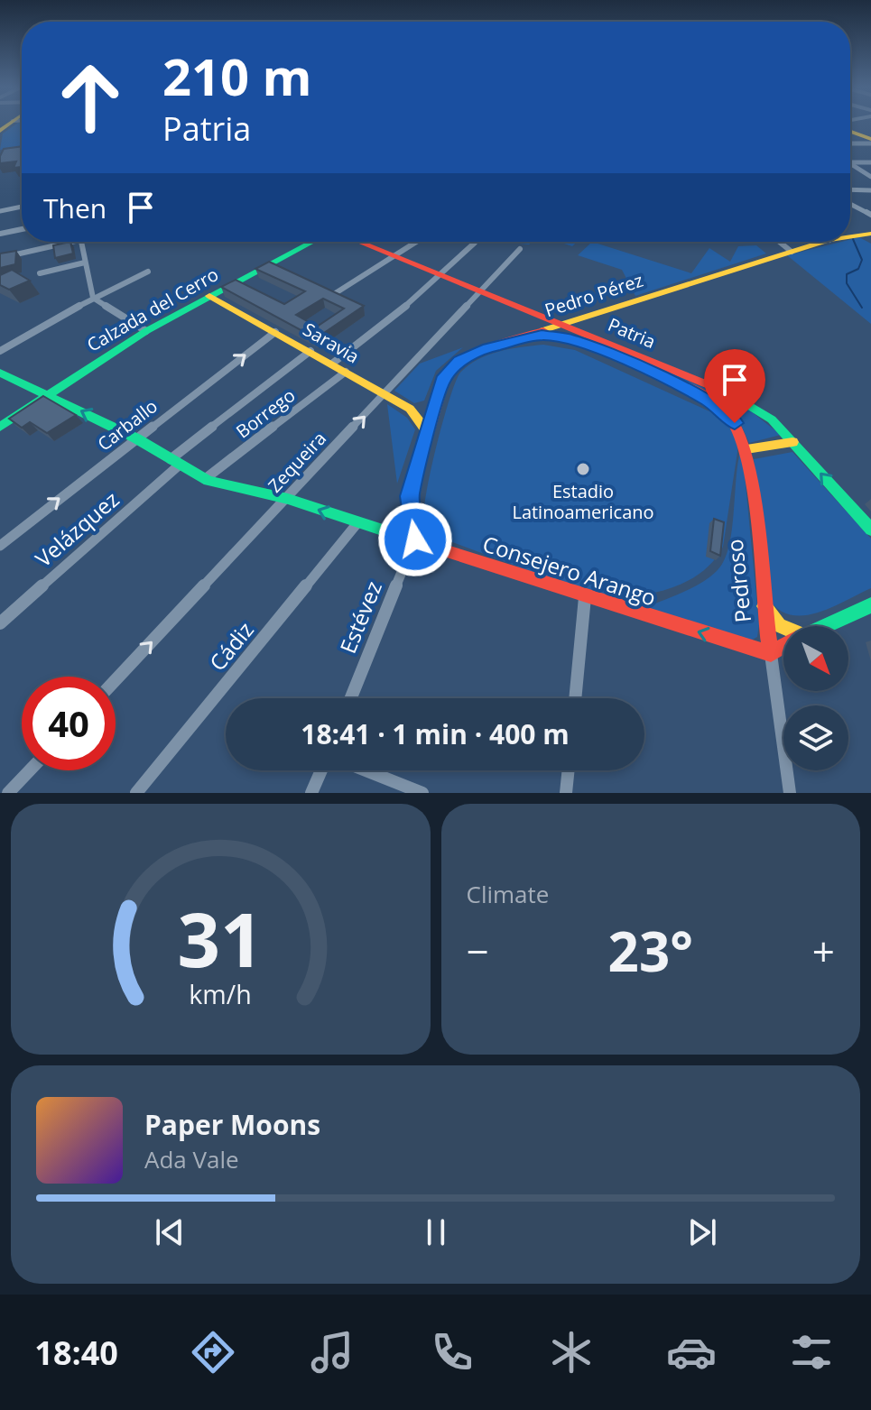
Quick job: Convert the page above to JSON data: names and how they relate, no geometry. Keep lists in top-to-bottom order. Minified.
{"streets":{"street":["Pedro Pérez","Calzada del Cerro","Patria","Saravia","Borrego","Carballo","Zequeira","Velázquez","Consejero Arango","Pedroso","Estévez","Cádiz"]},"crossings":[["Pedro Pérez","Patria"],["Pedro Pérez","Saravia"],["Pedro Pérez","Consejero Arango"],["Pedro Pérez","Estévez"],["Calzada del Cerro","Saravia"],["Calzada del Cerro","Consejero Arango"],["Patria","Zequeira"],["Patria","Pedroso"],["Saravia","Borrego"],["Saravia","Carballo"],["Saravia","Zequeira"],["Saravia","Velázquez"],["Borrego","Consejero Arango"],["Carballo","Consejero Arango"],["Zequeira","Consejero Arango"],["Velázquez","Consejero Arango"],["Consejero Arango","Pedroso"],["Consejero Arango","Estévez"],["Consejero Arango","Cádiz"]],"one_way":["Carballo","Zequeira","Consejero Arango"],"places":["Estadio Latinoamericano"],"north":"bottom right","page":{"turn":["210 m","Patria"],"then":"Then","limit":"40","trip":"18:41 · 1 min · 400 m","tile":"Climate","heat":["−","23°","+"],"song":["Paper Moons","Ada Vale"],"tabs":"18:40","gauge":["31","km/h"]}}
